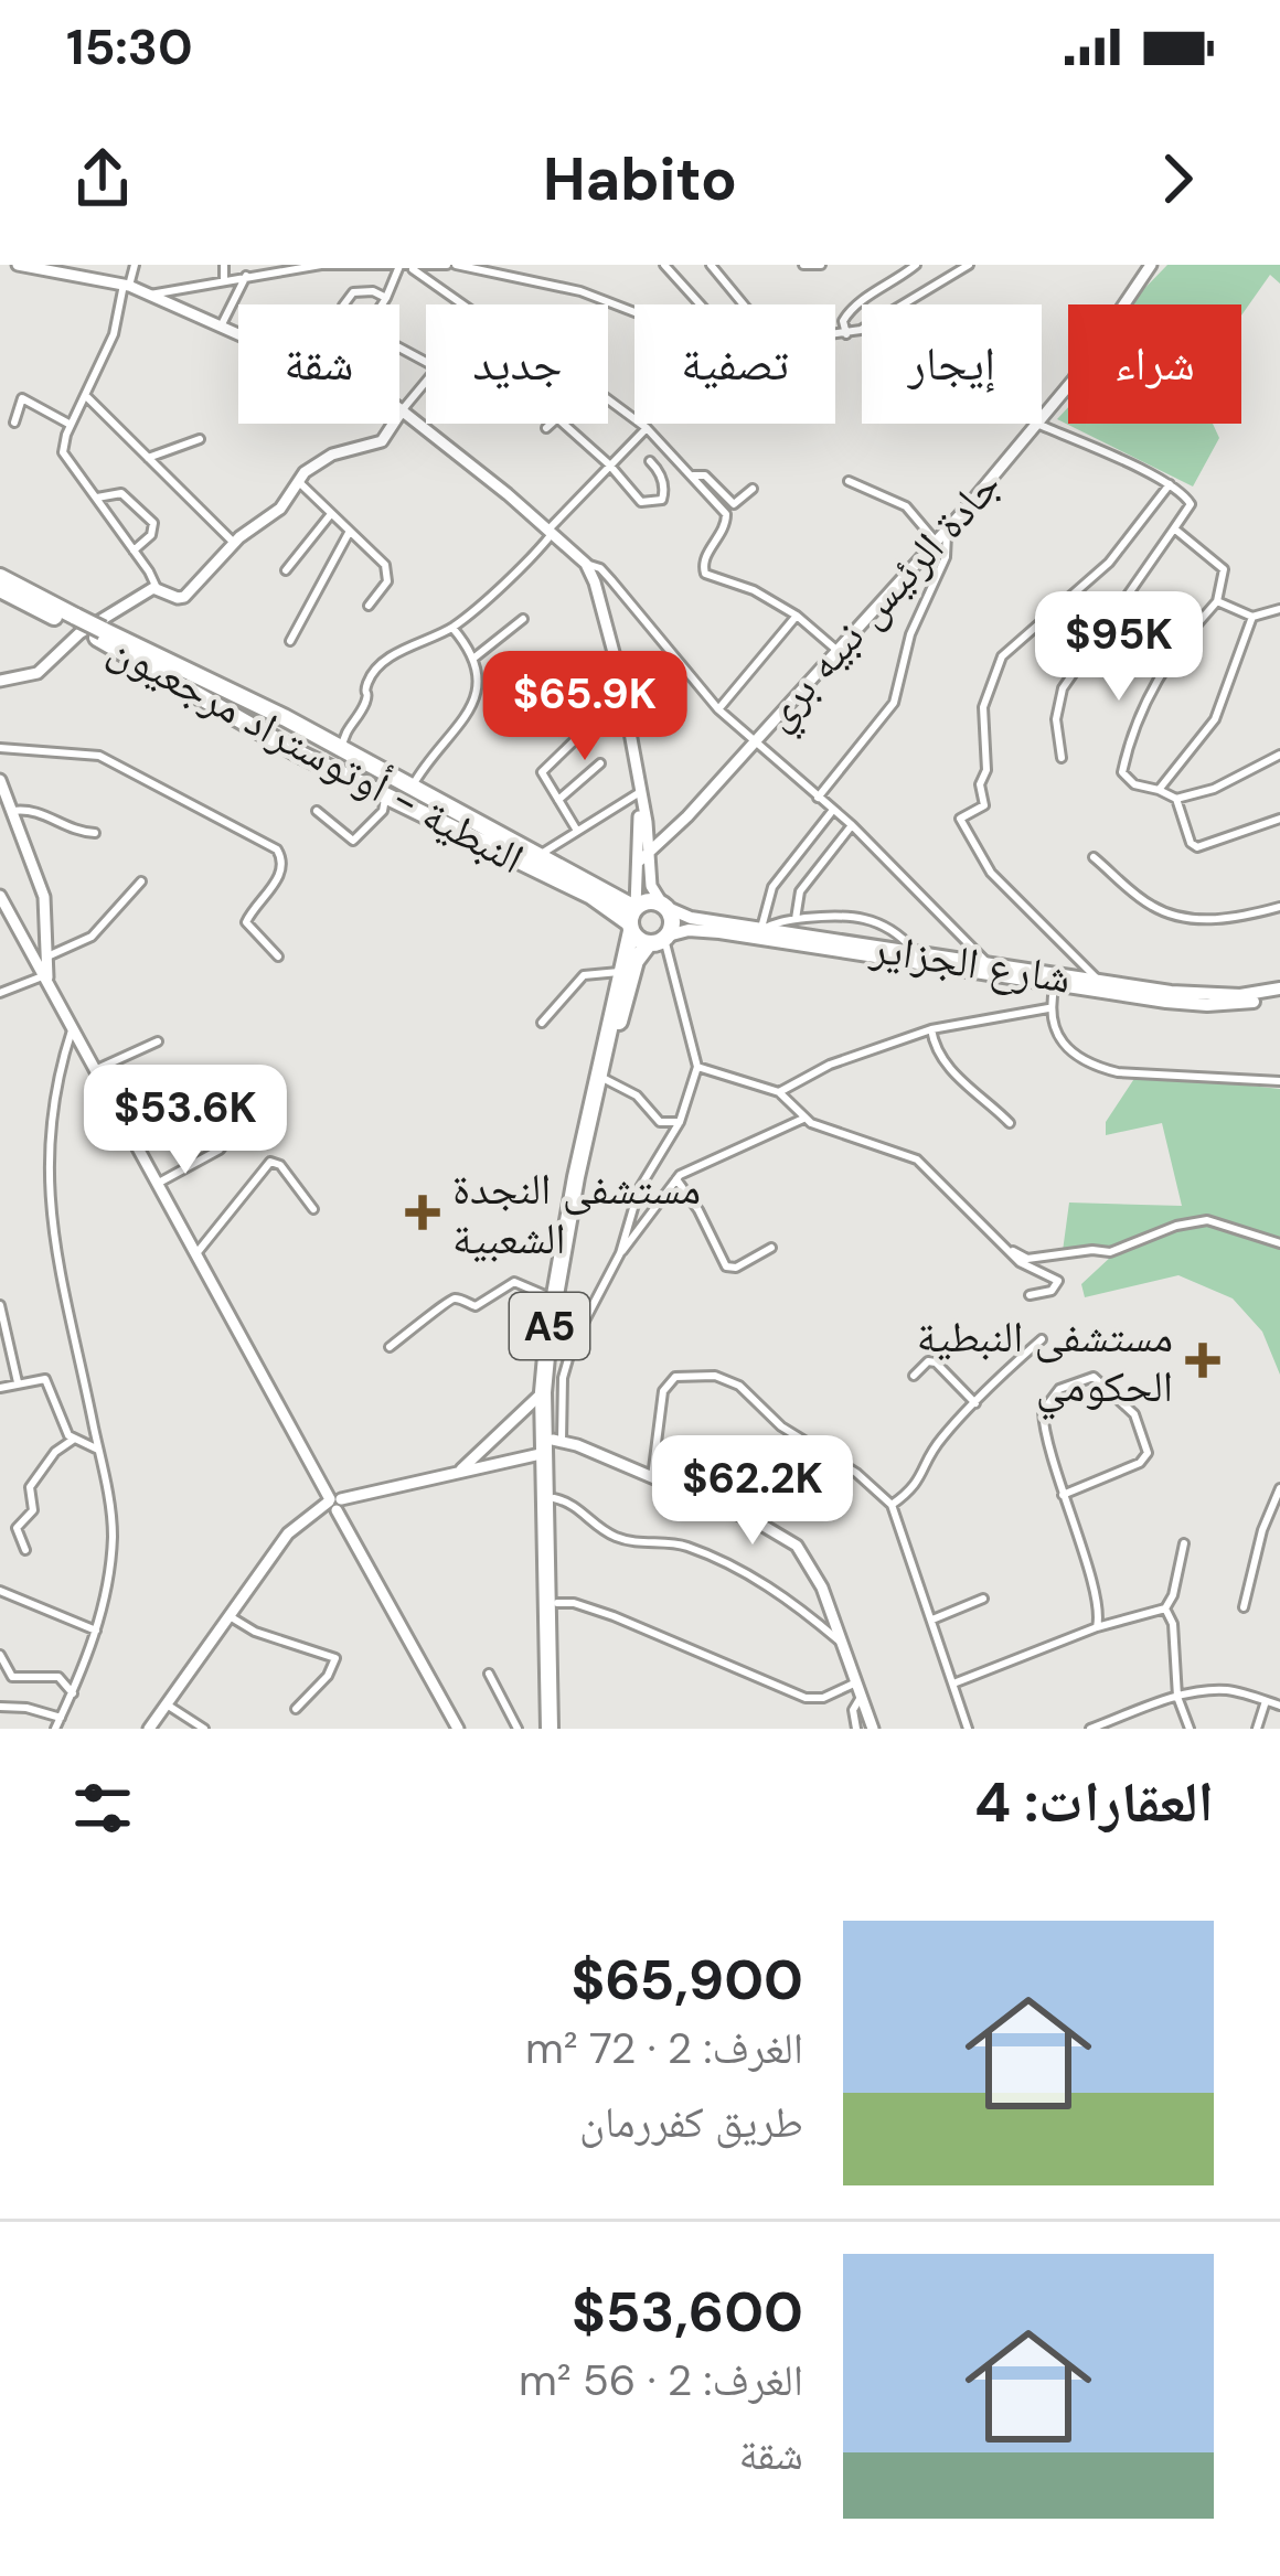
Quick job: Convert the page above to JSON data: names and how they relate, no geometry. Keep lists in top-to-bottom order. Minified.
{"streets":{"highway":["النبطية - أوتوستراد مرجعيون","A5"],"main road":["شارع الجزاير"],"street":["جادة الرئيس نبيه بري"]},"crossings":[["النبطية - أوتوستراد مرجعيون","A5"],["شارع الجزاير","A5"]],"places":{"health":["مستشفى النجدة الشعبية","مستشفى النبطية الحكومي"]},"page":{"status":"15:30","header":"Habito","chip":["شراء","إيجار","تصفية","جديد","شقة"],"price":["$95K","$65.9K","$53.6K","$62.2K"],"heading":"العقارات: 4","list":[{"name":"$65,900","note":"الغرف: 2 · 72 m² · طريق كفررمان"},{"name":"$53,600","note":"الغرف: 2 · 56 m² · شقة"}]}}
